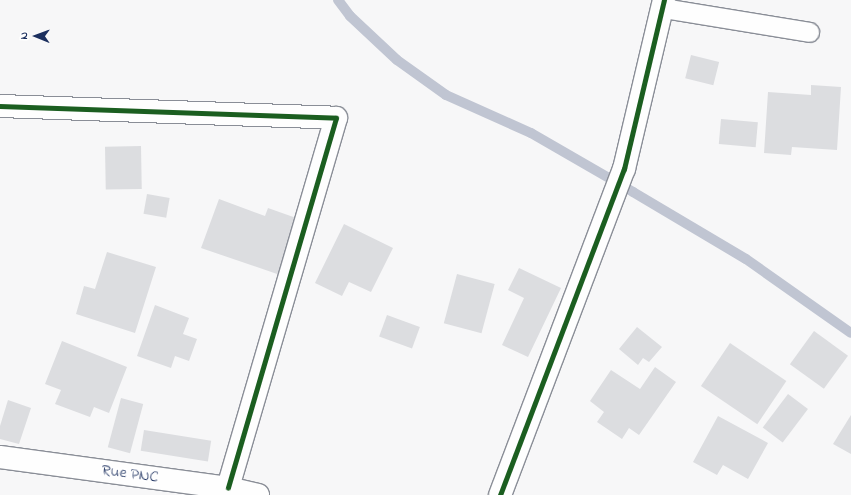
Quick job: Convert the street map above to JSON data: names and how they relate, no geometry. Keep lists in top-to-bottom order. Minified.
{"streets":{"street":["Rue PNC"]},"north":"left"}
